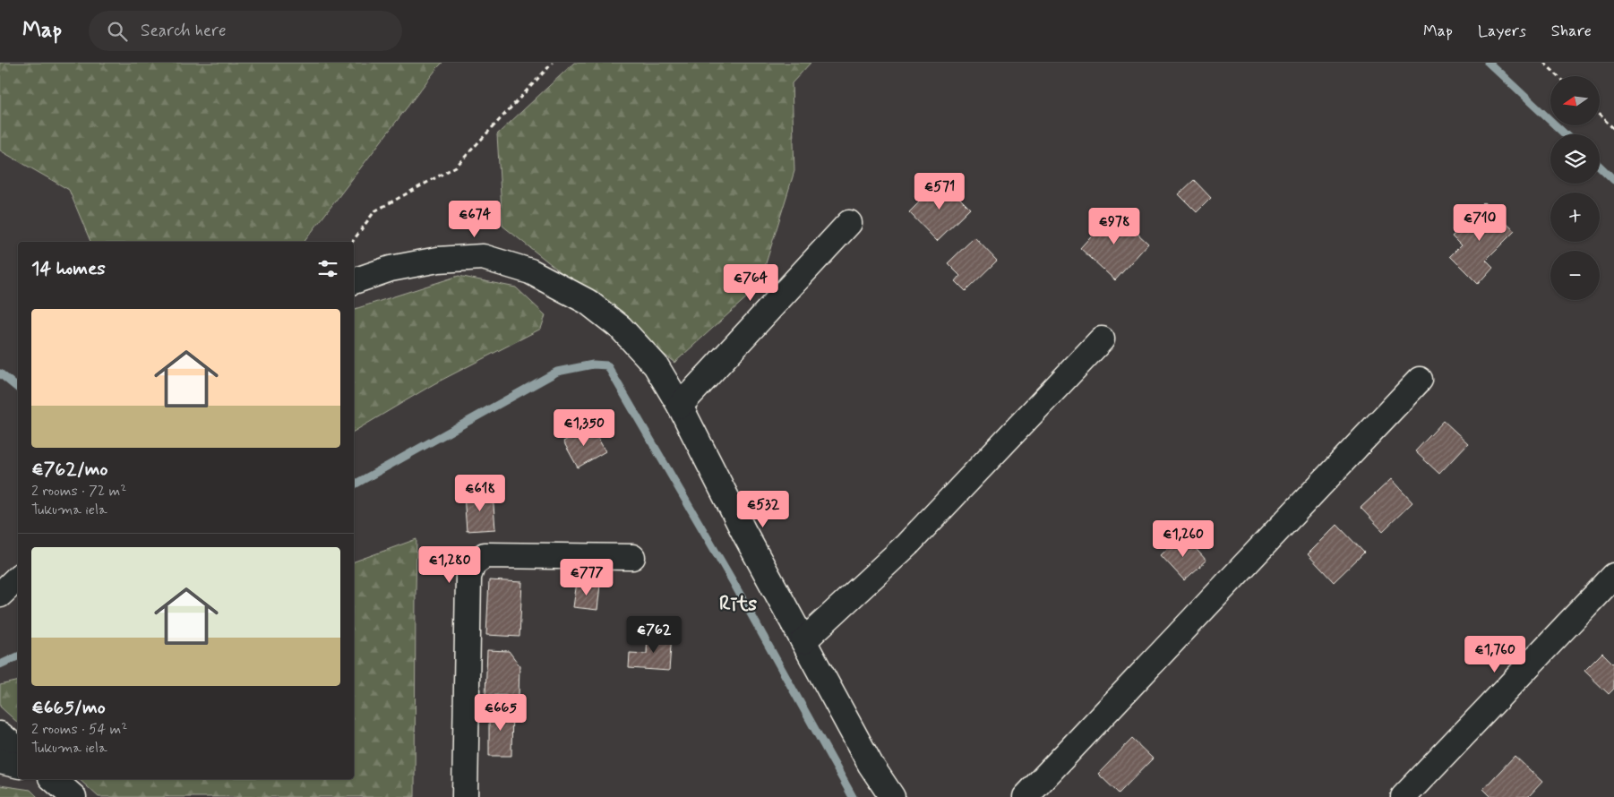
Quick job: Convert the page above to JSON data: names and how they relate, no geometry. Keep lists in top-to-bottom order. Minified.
{"districts":["Rīts"],"north":"left","page":{"header":"Map","search":"Search here","nav":["Map","Layers","Share"],"map_buttons":["+","−"],"price":["€571","€674","€710","€978","€764","€1,350","€618","€532","€1,260","€1,280","€777","€762","€1,760","€665"],"heading":"14 homes","list":[{"name":"€762/mo","note":"2 rooms · 72 m² · Tukuma iela"},{"name":"€665/mo","note":"2 rooms · 54 m² · Tukuma iela"}]}}
